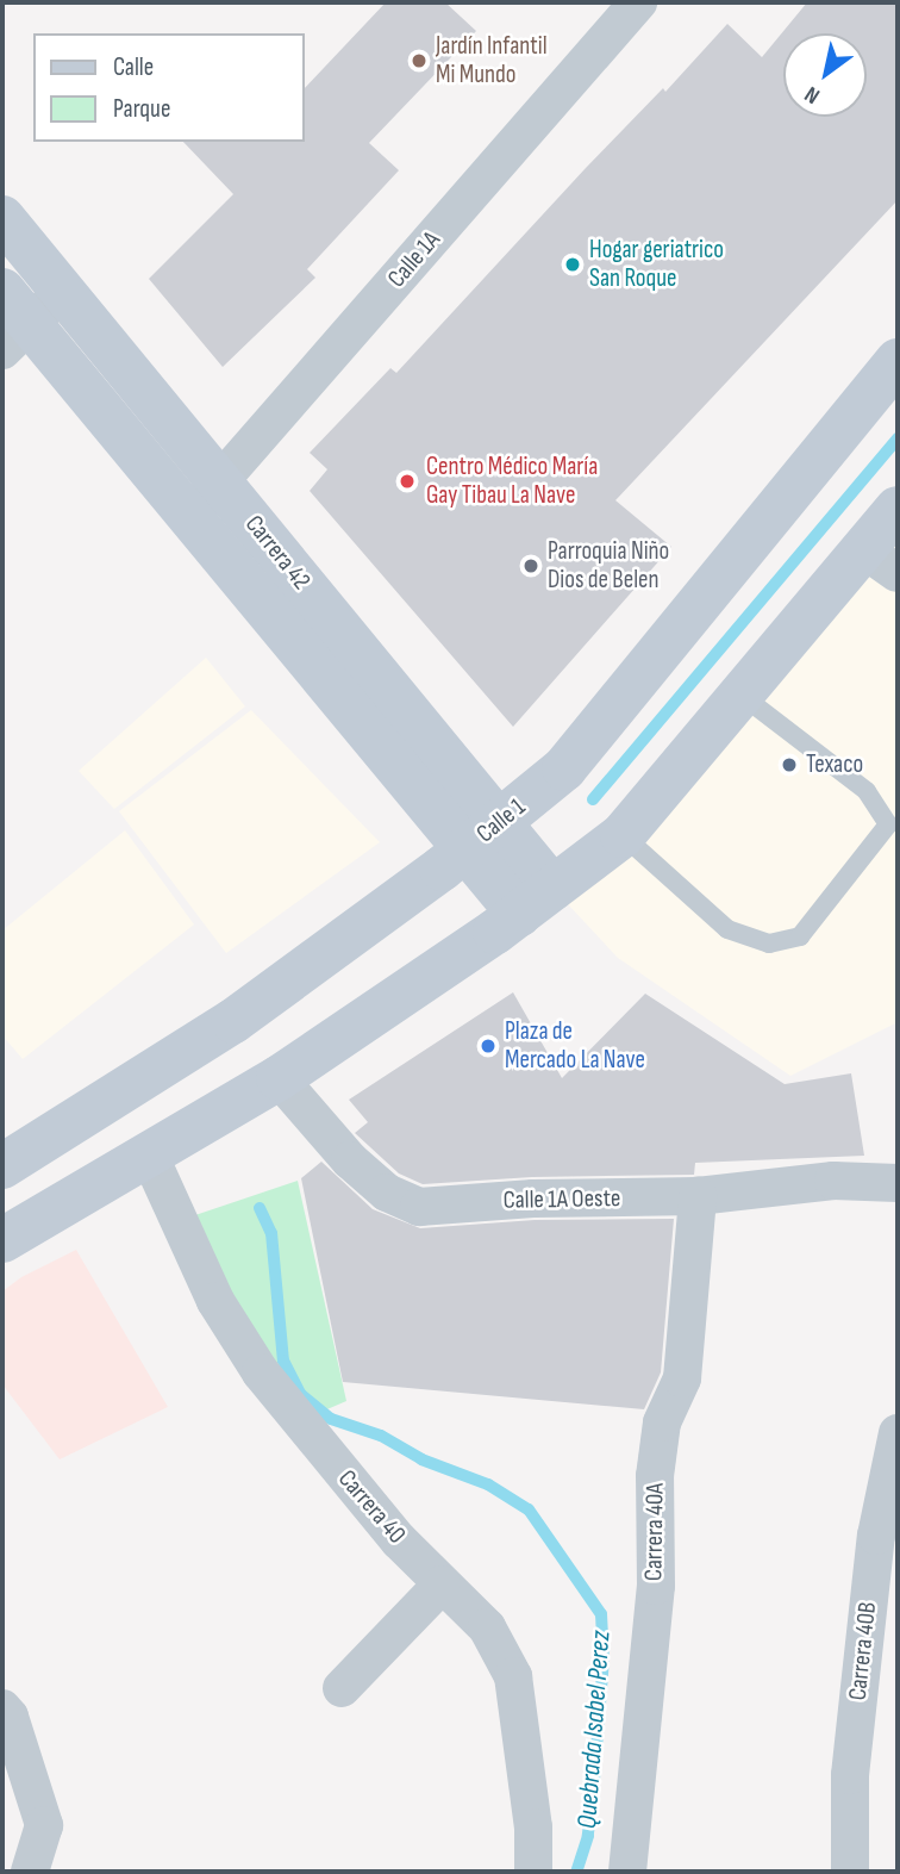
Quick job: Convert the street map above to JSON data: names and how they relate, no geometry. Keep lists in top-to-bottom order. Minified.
{"streets":{"main road":["Carrera 42","Calle 1"],"street":["Calle 1A","Calle 1A Oeste","Carrera 40","Carrera 40A","Carrera 40B"]},"crossings":[["Calle 1A","Carrera 42"],["Carrera 42","Calle 1"],["Calle 1A Oeste","Carrera 40A"]],"water":["Quebrada Isabel Perez"],"places":["Jardín Infantil Mi Mundo","Hogar geriatrico San Roque","Centro Médico María Gay Tibau La Nave","Parroquia Niño Dios de Belen","Texaco","Plaza de Mercado La Nave"],"legend":["Calle","Parque"],"north":"bottom left"}
